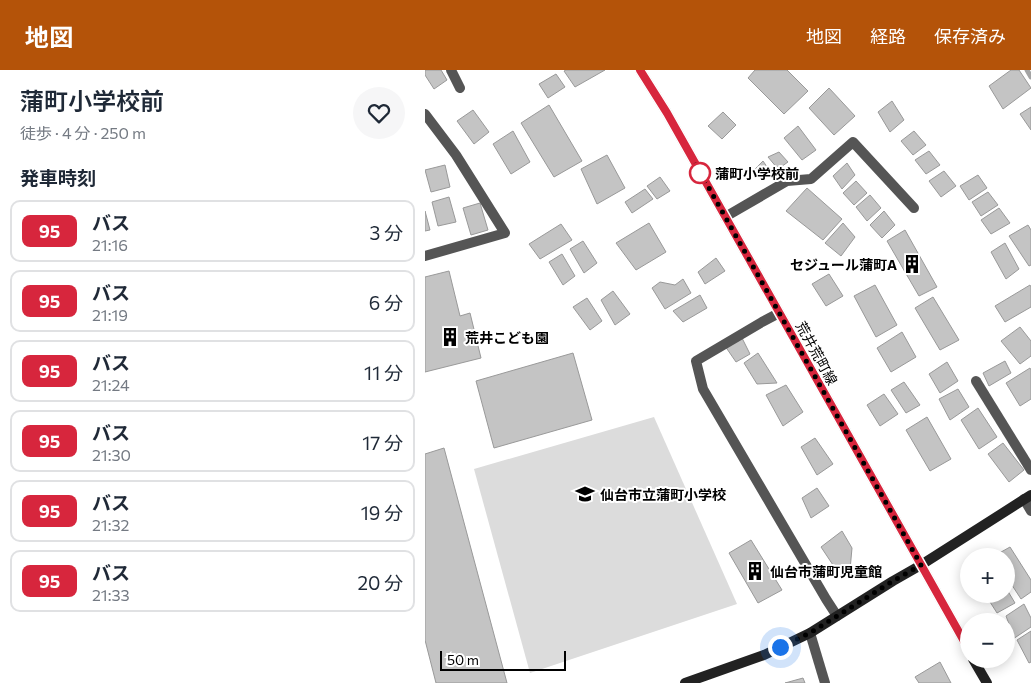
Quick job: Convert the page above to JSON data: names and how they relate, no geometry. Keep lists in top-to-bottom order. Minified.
{"streets":{"main road":["荒井荒町線"]},"places":{"other":["蒲町小学校前"],"building":["セジュール蒲町A","荒井こども園","仙台市蒲町児童館"],"school or university":["仙台市立蒲町小学校"]},"lines":["bus line 95"],"scale_bar":"50 m","page":{"header":"地図","nav":["地図","経路","保存済み"],"heading":[["蒲町小学校前","徒歩 · 4 分 · 250 m"],"発車時刻"],"list":[{"mark":"95","name":"バス","note":"21:16","value":"3 分"},{"mark":"95","name":"バス","note":"21:19","value":"6 分"},{"mark":"95","name":"バス","note":"21:24","value":"11 分"},{"mark":"95","name":"バス","note":"21:30","value":"17 分"},{"mark":"95","name":"バス","note":"21:32","value":"19 分"},{"mark":"95","name":"バス","note":"21:33","value":"20 分"}],"map_buttons":["+","−"],"scale":"50 m"}}
